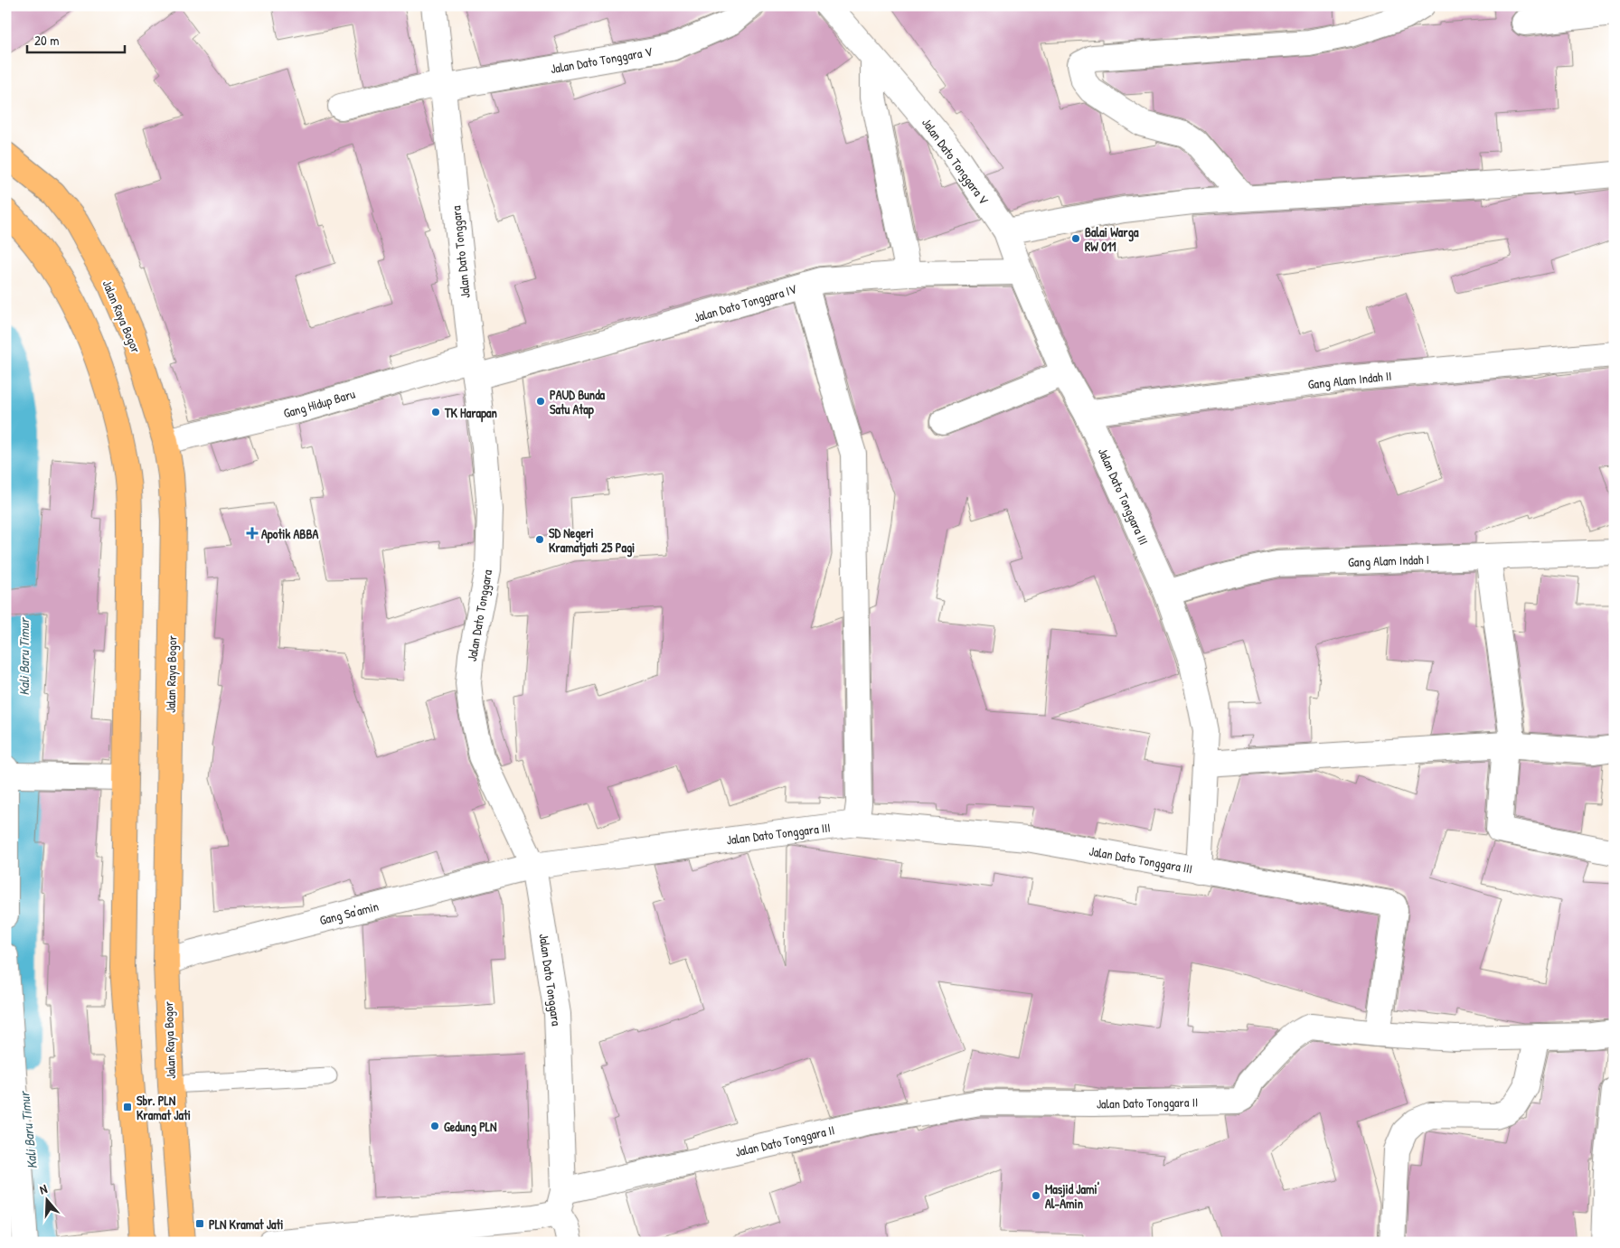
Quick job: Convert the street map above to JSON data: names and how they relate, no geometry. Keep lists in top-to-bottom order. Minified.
{"streets":{"highway":["Jalan Raya Bogor"],"street":["Jalan Dato Tonggara V","Jalan Dato Tonggara","Jalan Dato Tonggara IV","Gang Alam Indah II","Gang Hidup Baru","Jalan Dato Tonggara III","Gang Alam Indah I","Gang Sa'amin","Jalan Dato Tonggara II"]},"crossings":[["Jalan Dato Tonggara V","Jalan Dato Tonggara"],["Jalan Dato Tonggara V","Jalan Dato Tonggara IV"],["Jalan Dato Tonggara V","Jalan Dato Tonggara III"],["Jalan Dato Tonggara","Jalan Dato Tonggara IV"],["Jalan Dato Tonggara","Gang Hidup Baru"],["Jalan Dato Tonggara","Jalan Dato Tonggara III"],["Jalan Dato Tonggara","Gang Sa'amin"],["Jalan Dato Tonggara","Jalan Dato Tonggara II"],["Jalan Dato Tonggara IV","Gang Hidup Baru"],["Jalan Dato Tonggara IV","Jalan Dato Tonggara III"],["Jalan Raya Bogor","Gang Hidup Baru"],["Jalan Raya Bogor","Gang Sa'amin"],["Gang Alam Indah II","Jalan Dato Tonggara III"],["Jalan Dato Tonggara III","Gang Alam Indah I"],["Jalan Dato Tonggara III","Gang Sa'amin"]],"water":["Kali Baru Timur"],"places":{"other":["Balai Warga RW 011","PAUD Bunda Satu Atap","TK Harapan","SD Negeri Kramatjati 25 Pagi","Gedung PLN","Masjid Jami' Al-Amin"],"health":["Apotik ABBA"],"transit":["Sbr. PLN Kramat Jati","PLN Kramat Jati"]},"scale_bar":"20 m","north":"top"}
